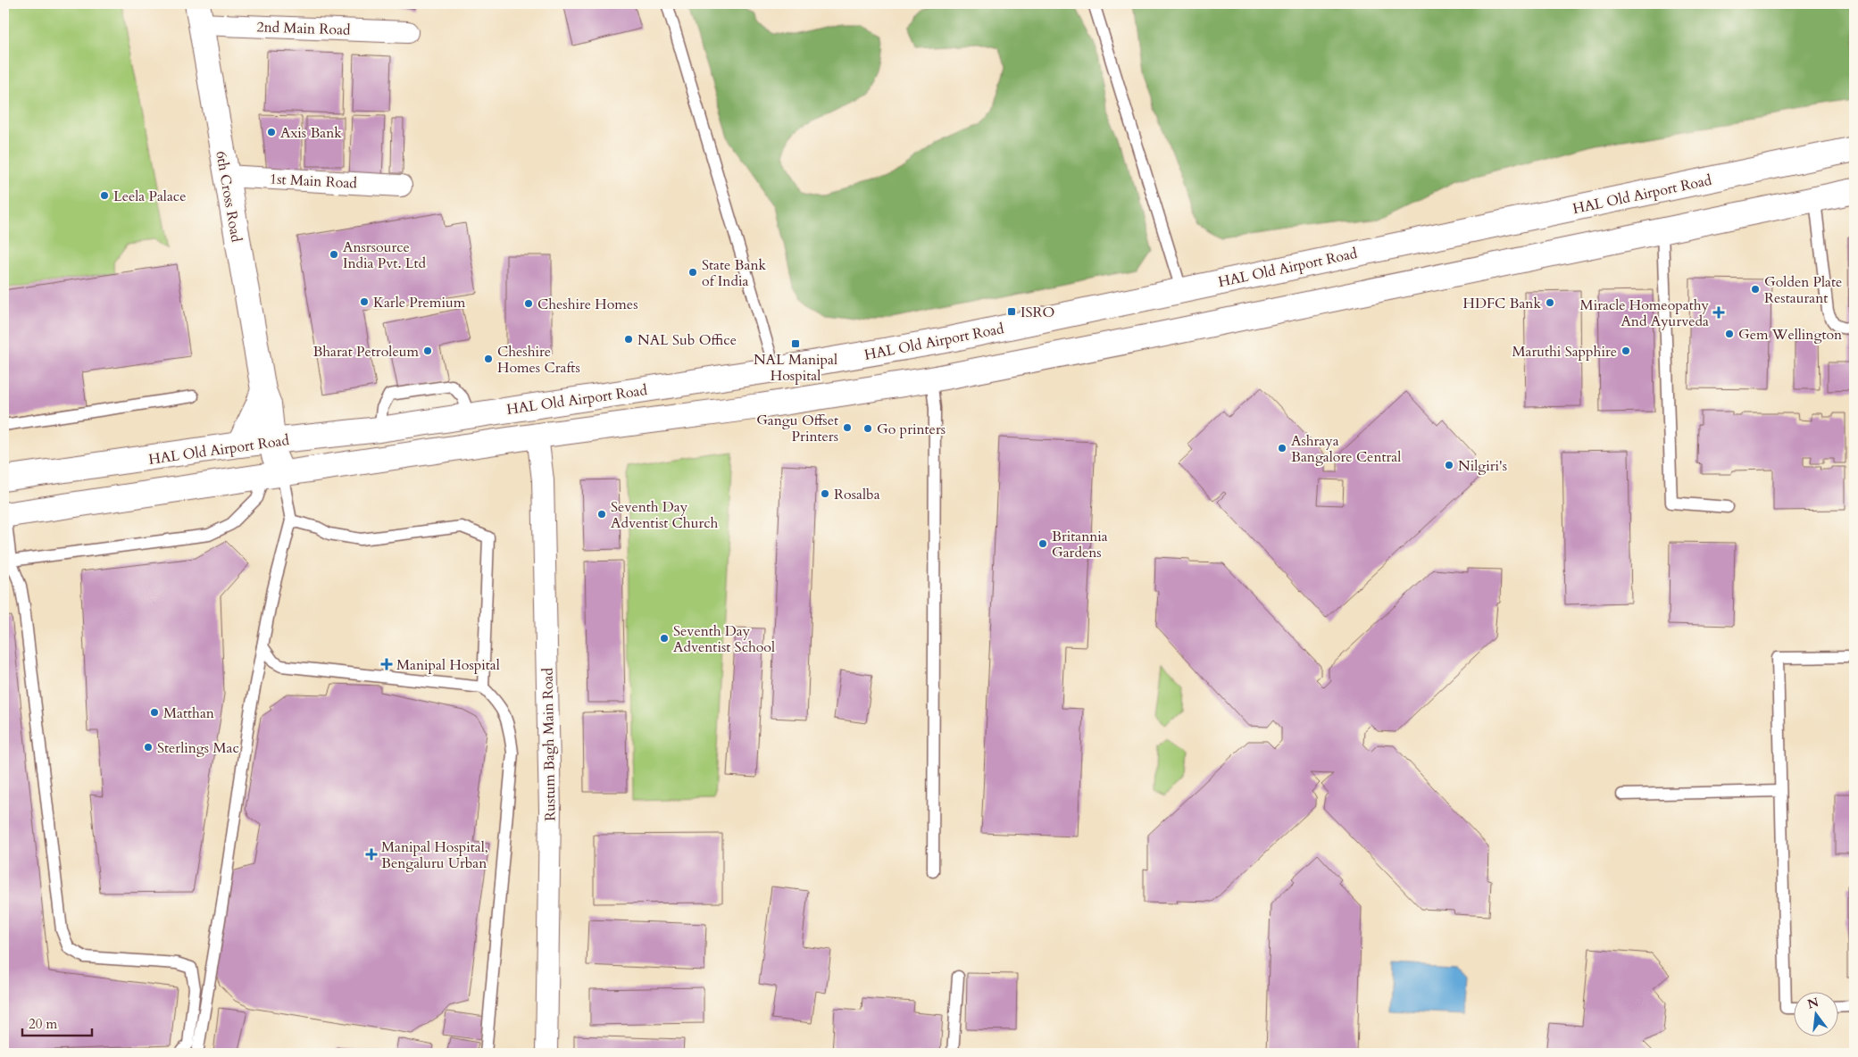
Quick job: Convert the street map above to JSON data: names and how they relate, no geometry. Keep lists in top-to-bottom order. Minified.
{"streets":{"main road":["HAL Old Airport Road","6th Cross Road"],"street":["2nd Main Road","1st Main Road","Rustum Bagh Main Road"]},"crossings":[["2nd Main Road","6th Cross Road"],["1st Main Road","6th Cross Road"],["HAL Old Airport Road","6th Cross Road"]],"places":{"other":["Axis Bank","Leela Palace","Ansrsource India Pvt. Ltd","State Bank of India","Golden Plate Restaurant","Karle Premium","HDFC Bank","Cheshire Homes","Gem Wellington","NAL Sub Office","Bharat Petroleum","Maruthi Sapphire","Cheshire Homes Crafts","Gangu Offset Printers","Go printers","Ashraya Bangalore Central","Nilgiri's","Rosalba","Seventh Day Adventist Church","Britannia Gardens","Seventh Day Adventist School","Matthan","Sterlings Mac"],"transit":["ISRO","NAL Manipal Hospital"],"health":["Miracle Homeopathy And Ayurveda","Manipal Hospital","Manipal Hospital, Bengaluru Urban"]},"scale_bar":"20 m","north":"top"}
